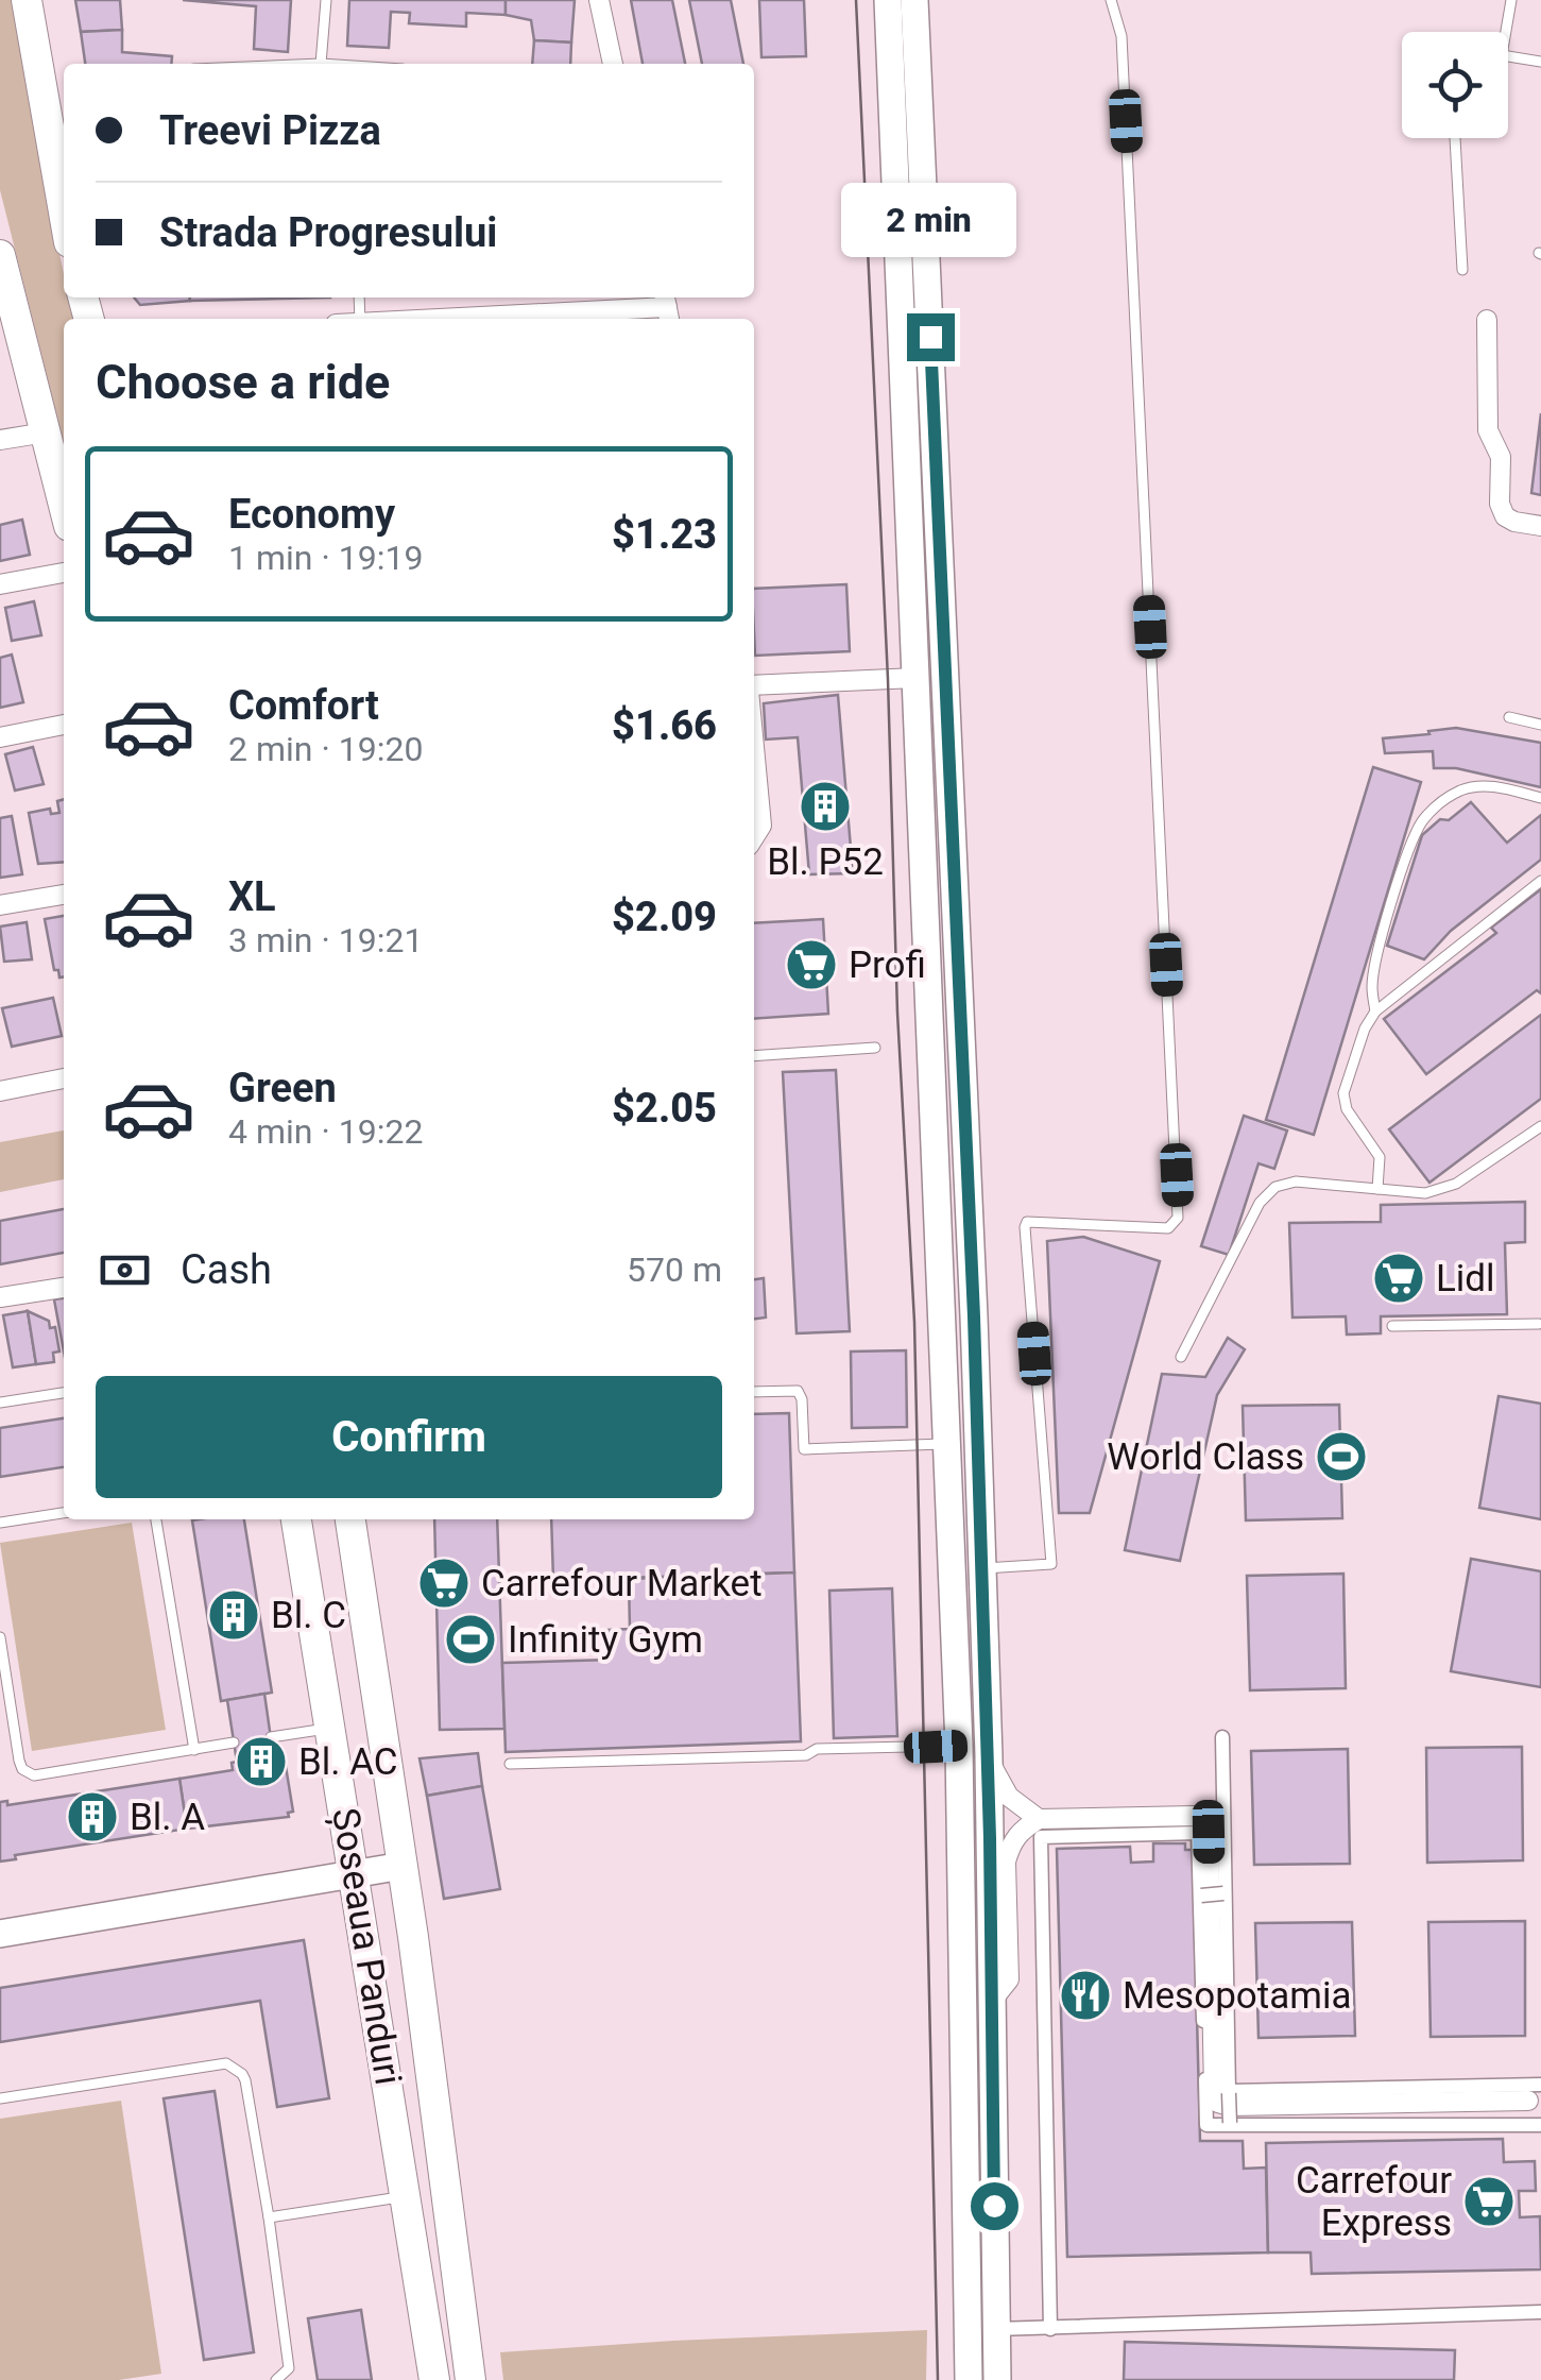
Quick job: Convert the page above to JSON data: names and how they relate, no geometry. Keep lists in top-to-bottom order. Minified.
{"streets":{"main road":["Șoseaua Panduri"]},"places":{"building":["Bl. P52","Bl. C","Bl. AC","Bl. A"],"supermarket":["Profi","Lidl","Carrefour Market","Carrefour Express"],"sports":["World Class","Infinity Gym"],"restaurant":["Mesopotamia"]},"page":{"banner":["Treevi Pizza","Strada Progresului"],"bubble":"2 min","heading":"Choose a ride","list":[{"name":"Economy","note":"1 min · 19:19","value":"$1.23"},{"name":"Comfort","note":"2 min · 19:20","value":"$1.66"},{"name":"XL","note":"3 min · 19:21","value":"$2.09"},{"name":"Green","note":"4 min · 19:22","value":"$2.05"}],"pay":["Cash","570 m"],"buttons":"Confirm"}}
